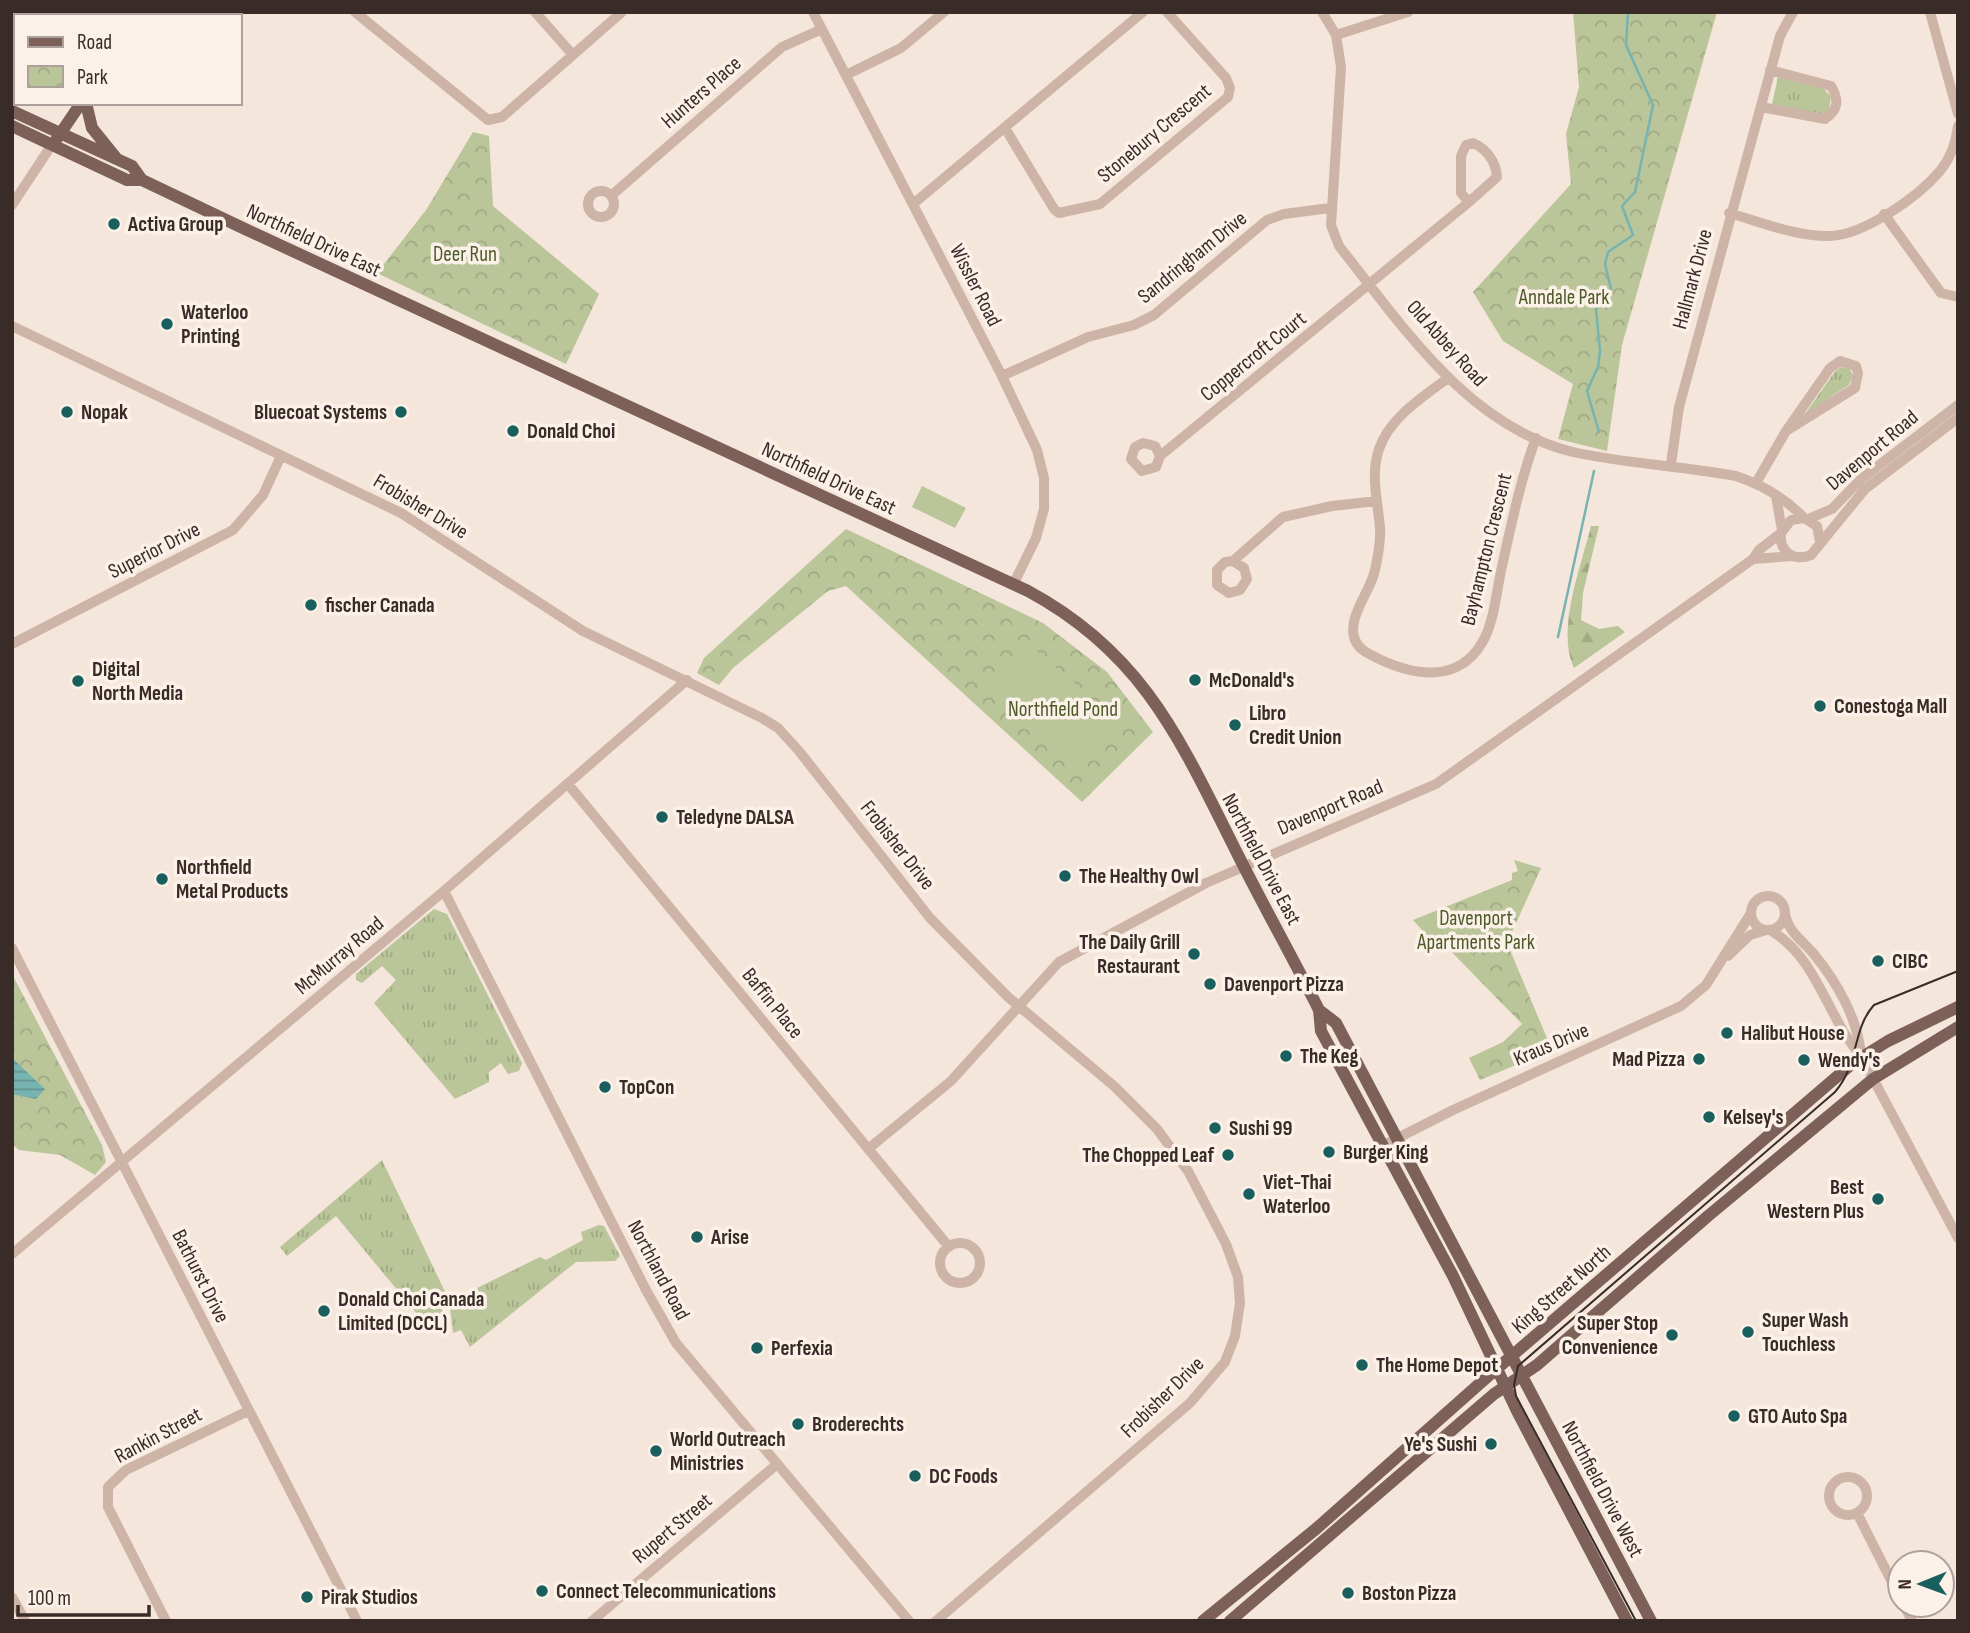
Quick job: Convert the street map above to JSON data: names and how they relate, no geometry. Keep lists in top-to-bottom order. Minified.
{"streets":{"main road":["Northfield Drive East","King Street North","Northfield Drive West"],"street":["Hunters Place","Stonebury Crescent","Sandringham Drive","Hallmark Drive","Wissler Road","Old Abbey Road","Coppercroft Court","Davenport Road","Frobisher Drive","Bayhampton Crescent","Superior Drive","McMurray Road","Baffin Place","Kraus Drive","Northland Road","Bathurst Drive","Rankin Street","Rupert Street"]},"crossings":[["Hunters Place","Wissler Road"],["Northfield Drive East","Wissler Road"],["Northfield Drive East","Davenport Road"],["Northfield Drive East","Kraus Drive"],["Northfield Drive East","King Street North"],["Northfield Drive East","Northfield Drive West"],["Sandringham Drive","Wissler Road"],["Sandringham Drive","Old Abbey Road"],["Hallmark Drive","Old Abbey Road"],["Old Abbey Road","Coppercroft Court"],["Old Abbey Road","Davenport Road"],["Old Abbey Road","Bayhampton Crescent"],["Davenport Road","Frobisher Drive"],["Davenport Road","Baffin Place"],["Frobisher Drive","Superior Drive"],["Frobisher Drive","McMurray Road"],["McMurray Road","Baffin Place"],["McMurray Road","Northland Road"],["McMurray Road","Bathurst Drive"],["Northland Road","Rupert Street"],["Bathurst Drive","Rankin Street"],["King Street North","Northfield Drive West"]],"parks":["Deer Run","Anndale Park","Northfield Pond","Davenport Apartments Park"],"places":["Activa Group","Waterloo Printing","Nopak","Bluecoat Systems","Donald Choi","fischer Canada","McDonald's","Digital North Media","Conestoga Mall","Libro Credit Union","Teledyne DALSA","The Healthy Owl","Northfield Metal Products","The Daily Grill Restaurant","CIBC","Davenport Pizza","Halibut House","The Keg","Mad Pizza","Wendy's","TopCon","Kelsey's","Sushi 99","Burger King","The Chopped Leaf","Viet-Thai Waterloo","Best Western Plus","Arise","Donald Choi Canada Limited (DCCL)","Super Wash Touchless","Super Stop Convenience","Perfexia","The Home Depot","GTO Auto Spa","Broderechts","Ye's Sushi","World Outreach Ministries","DC Foods","Connect Telecommunications","Boston Pizza","Pirak Studios"],"legend":["Road","Park"],"scale_bar":"100 m","north":"left"}
